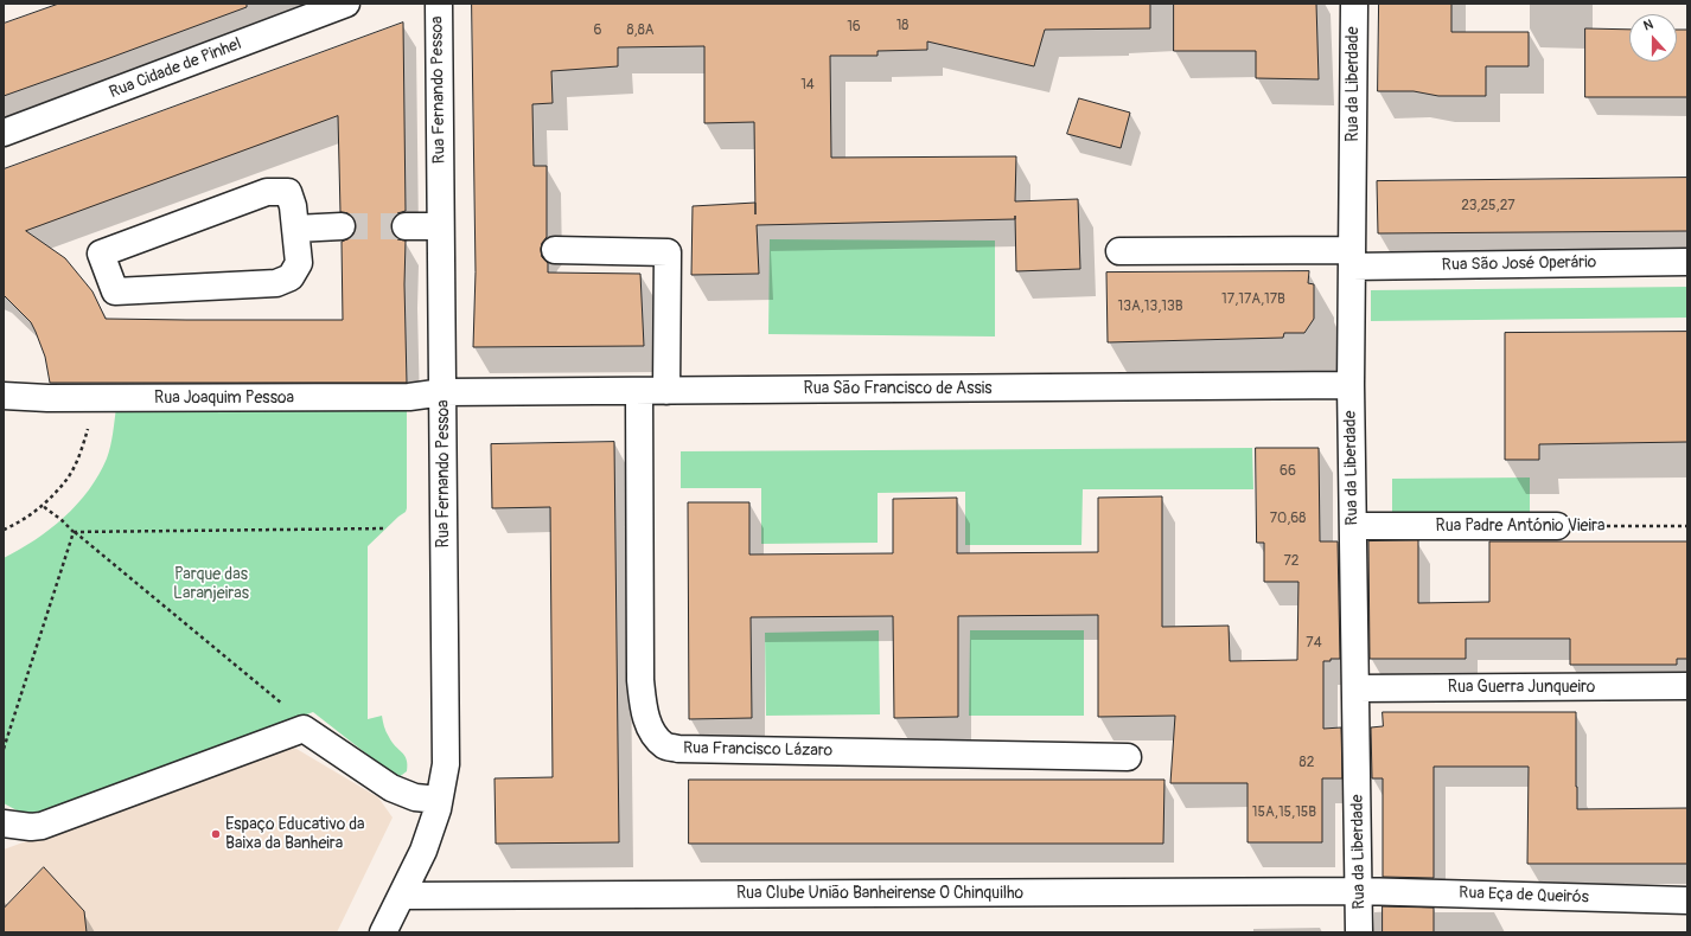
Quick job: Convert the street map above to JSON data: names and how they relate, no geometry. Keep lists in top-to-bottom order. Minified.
{"streets":{"street":["Rua Cidade de Pinhel","Rua da Liberdade","Rua Fernando Pessoa","Rua São José Operário","Rua São Francisco de Assis","Rua Joaquim Pessoa","Rua Padre António Vieira","Rua Guerra Junqueiro","Rua Francisco Lázaro","Rua Clube União Banheirense O Chinquilho","Rua Eça de Queirós"]},"crossings":[["Rua da Liberdade","Rua São José Operário"],["Rua da Liberdade","Rua São Francisco de Assis"],["Rua da Liberdade","Rua Padre António Vieira"],["Rua da Liberdade","Rua Guerra Junqueiro"],["Rua da Liberdade","Rua Clube União Banheirense O Chinquilho"],["Rua da Liberdade","Rua Eça de Queirós"],["Rua Fernando Pessoa","Rua São Francisco de Assis"],["Rua Fernando Pessoa","Rua Joaquim Pessoa"],["Rua Fernando Pessoa","Rua Clube União Banheirense O Chinquilho"],["Rua São Francisco de Assis","Rua Joaquim Pessoa"],["Rua São Francisco de Assis","Rua Francisco Lázaro"],["Rua Clube União Banheirense O Chinquilho","Rua Eça de Queirós"]],"parks":["Parque das Laranjeiras"],"places":["Espaço Educativo da Baixa da Banheira"],"house_numbers":["18","16","6","8,8A","14","23,25,27","17,17A,17B","13A,13,13B","66","70,68","72","74","82","15A,15,15B"],"north":"top"}
